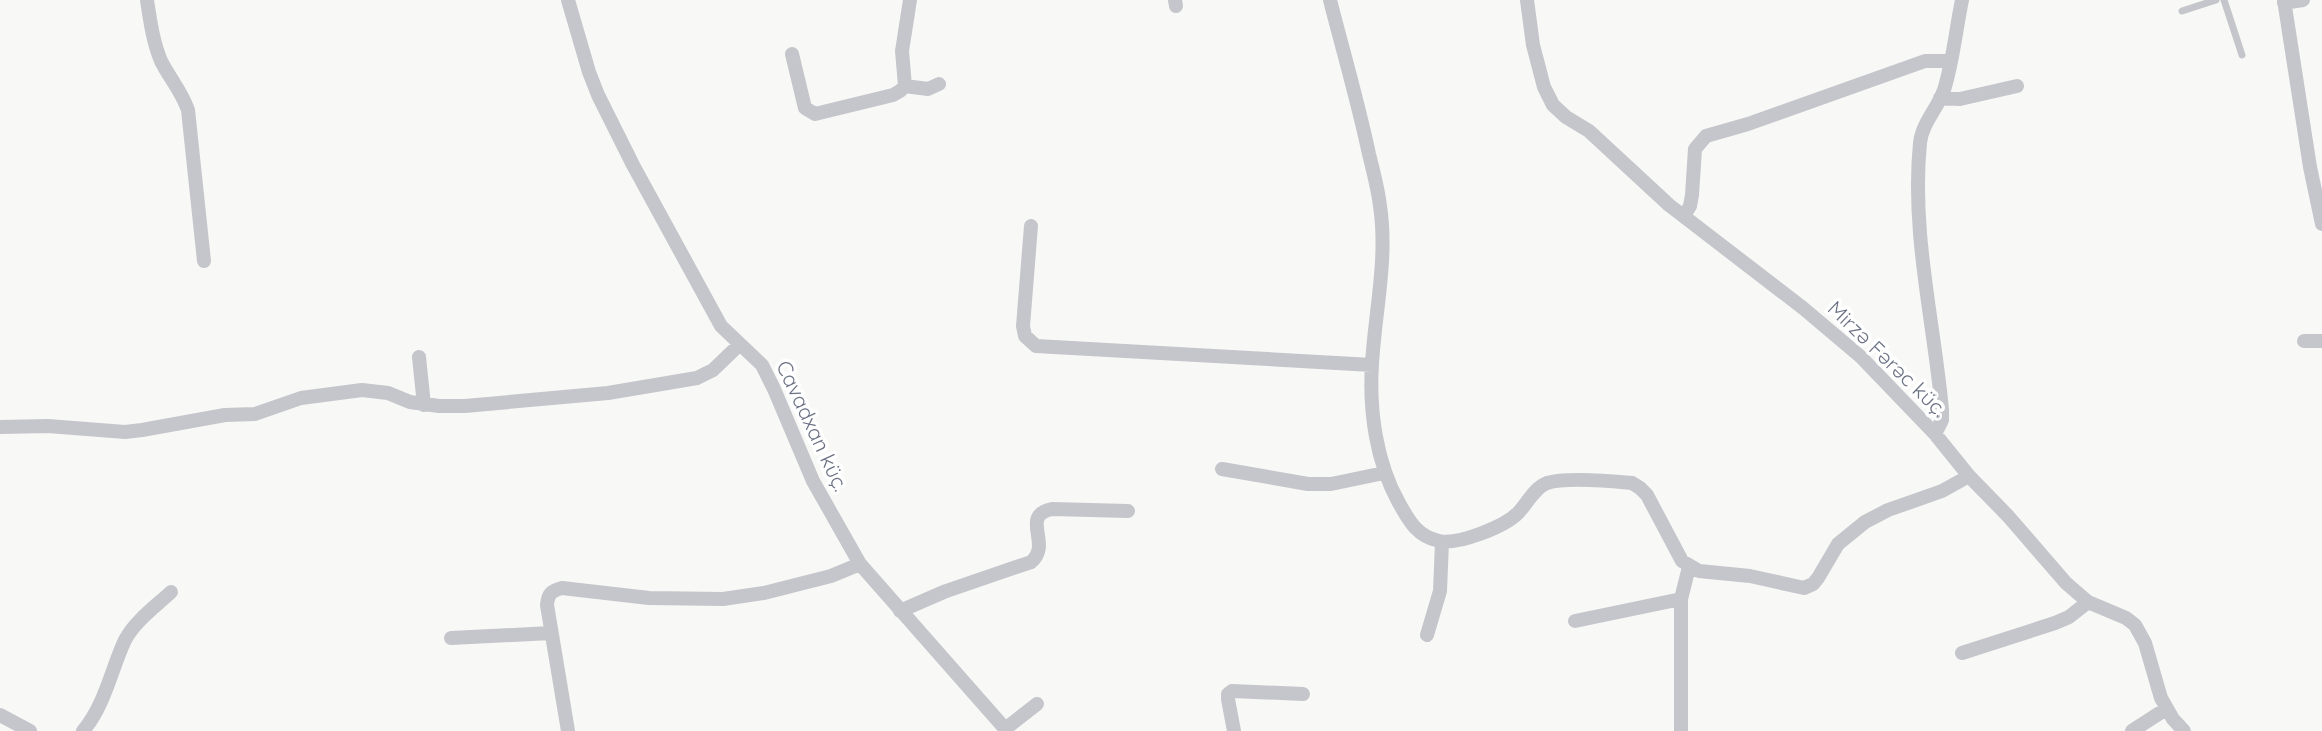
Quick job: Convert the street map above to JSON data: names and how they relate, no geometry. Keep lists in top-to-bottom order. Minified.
{"streets":{"street":["Mirzə Fərəc küç.","Cavadxan küç."]}}
